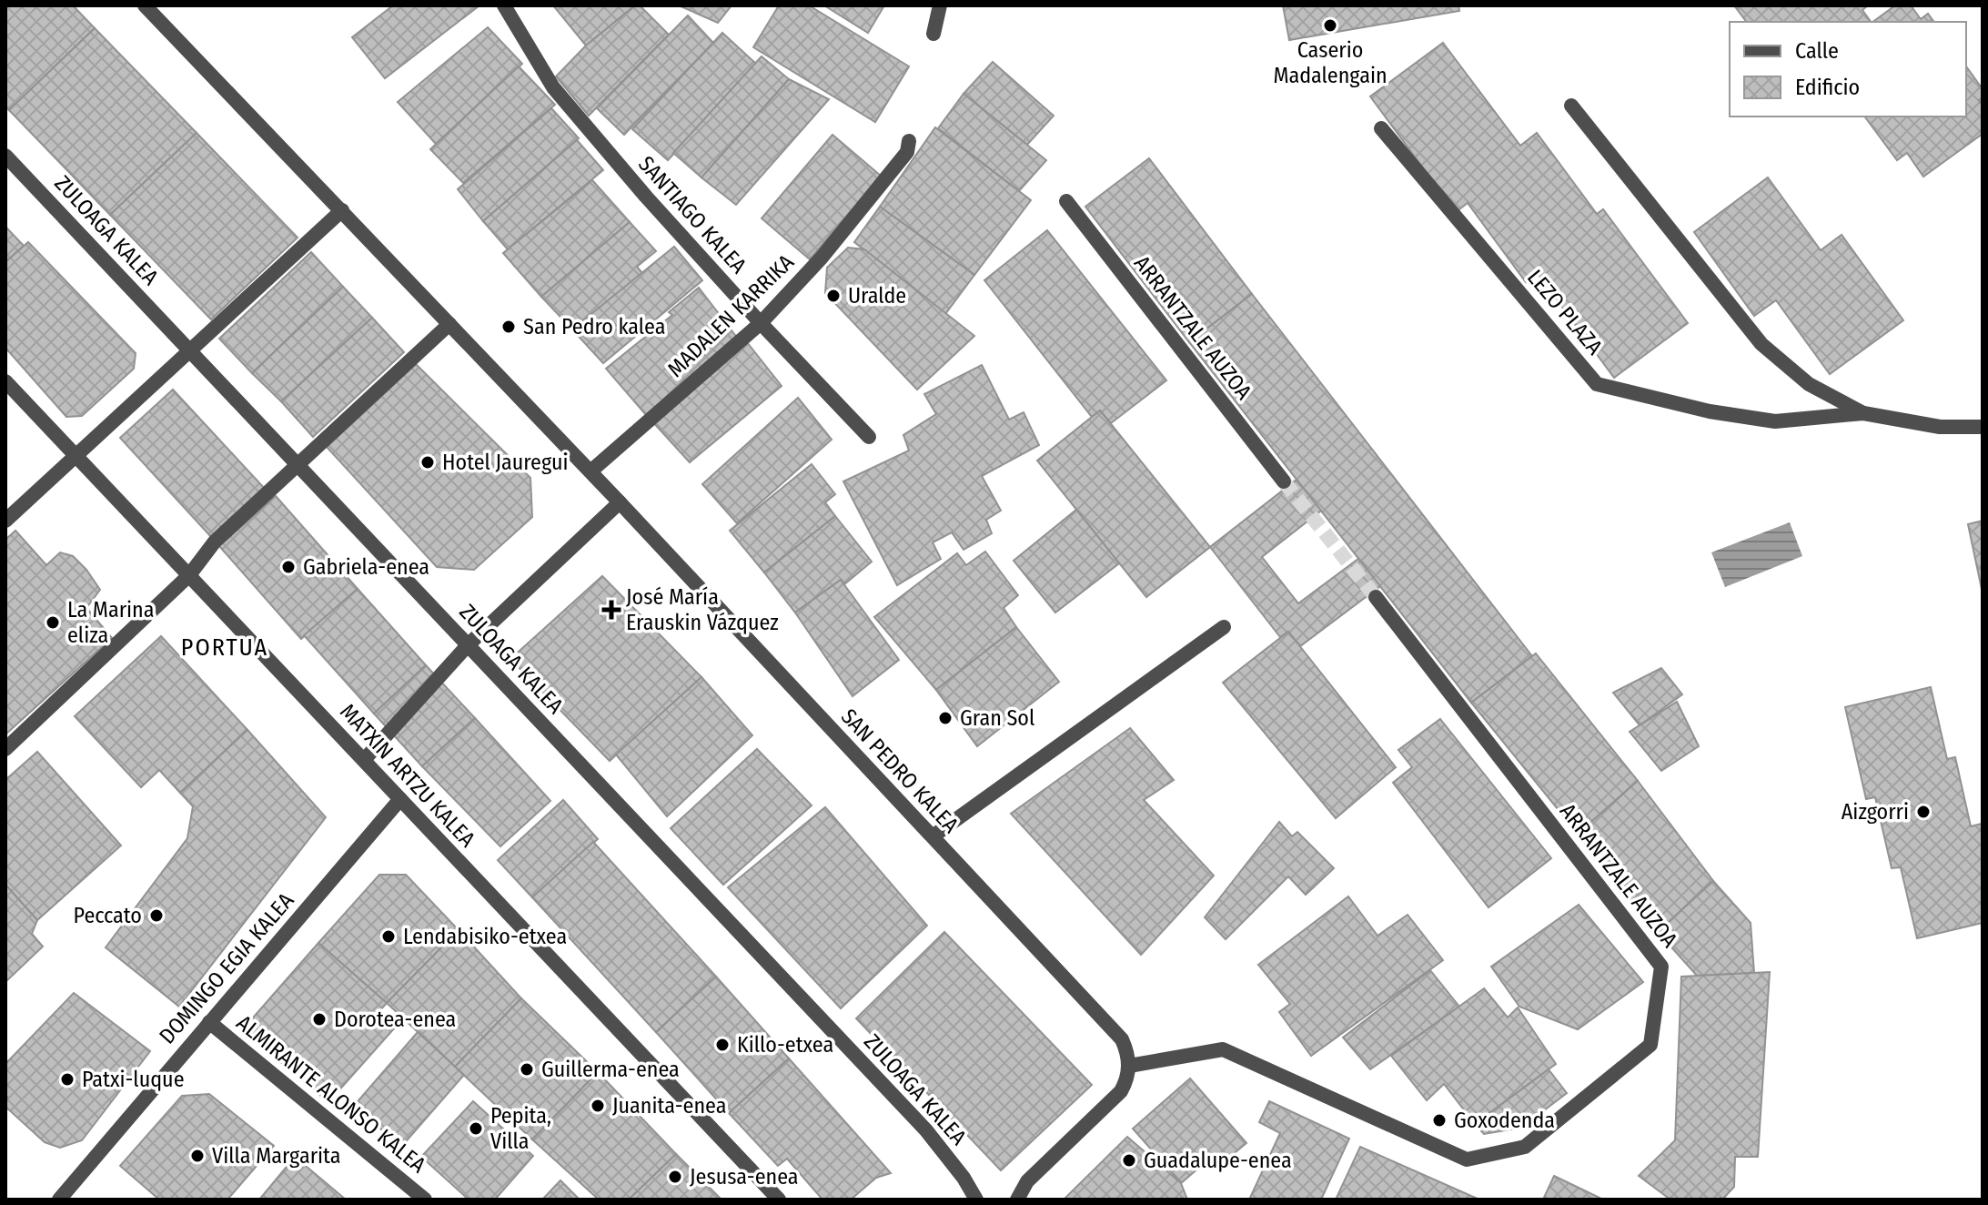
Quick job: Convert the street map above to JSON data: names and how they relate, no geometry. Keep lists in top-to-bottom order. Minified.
{"streets":{"street":["SANTIAGO KALEA","ZULOAGA KALEA","LEZO PLAZA","MADALEN KARRIKA","ARRANTZALE AUZOA","SAN PEDRO KALEA","MATXIN ARTZU KALEA","DOMINGO EGIA KALEA","ALMIRANTE ALONSO KALEA"]},"crossings":[["SANTIAGO KALEA","MADALEN KARRIKA"],["MADALEN KARRIKA","SAN PEDRO KALEA"],["ARRANTZALE AUZOA","SAN PEDRO KALEA"],["MATXIN ARTZU KALEA","DOMINGO EGIA KALEA"],["DOMINGO EGIA KALEA","ALMIRANTE ALONSO KALEA"]],"districts":["PORTUA"],"places":{"other":["Caserio Madalengain","Uralde","San Pedro kalea","Hotel Jauregui","Gabriela-enea","La Marina eliza","Gran Sol","Aizgorri","Peccato","Lendabisiko-etxea","Dorotea-enea","Killo-etxea","Guillerma-enea","Patxi-luque","Juanita-enea","Goxodenda","Pepita, Villa","Villa Margarita","Guadalupe-enea","Jesusa-enea"],"health":["José María Erauskin Vázquez"]},"legend":["Calle","Edificio"]}
